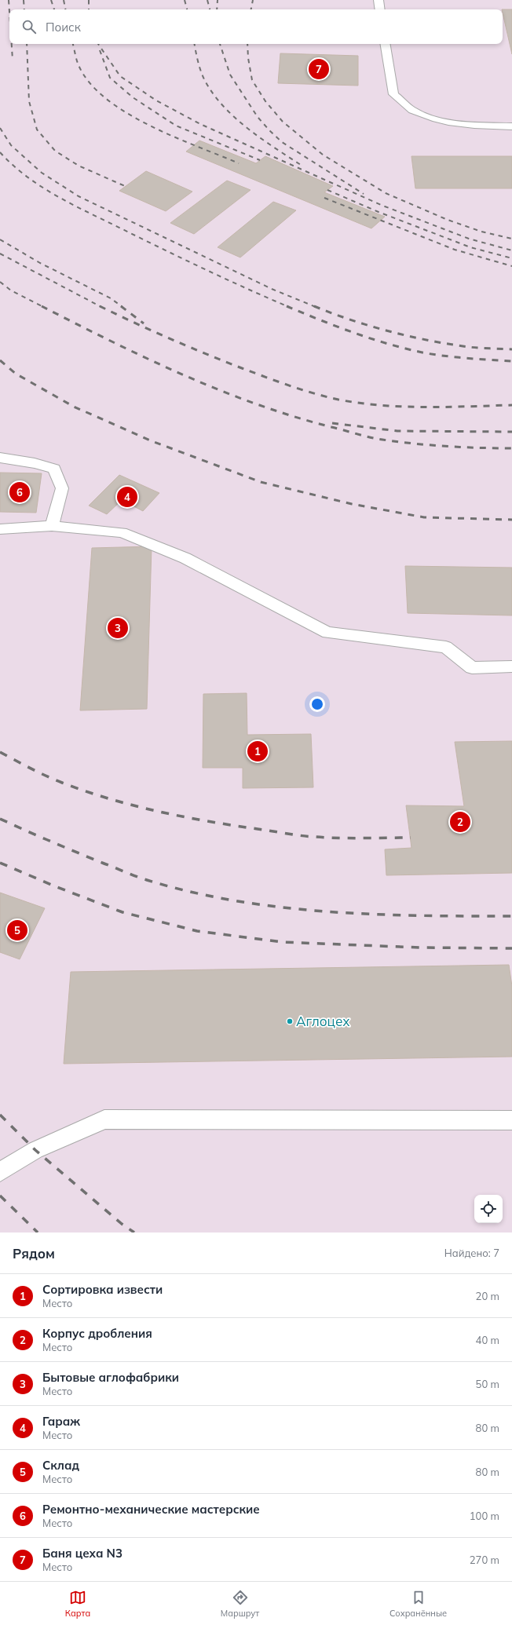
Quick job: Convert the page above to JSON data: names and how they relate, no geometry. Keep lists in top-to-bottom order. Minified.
{"places":["Аглоцех"],"page":{"search":"Поиск","pins":["7","6","4","3","1","2","5"],"heading":["Рядом","Найдено: 7"],"list":[{"mark":"1","name":"Сортировка извести","note":"Место","value":"20 m"},{"mark":"2","name":"Корпус дробления","note":"Место","value":"40 m"},{"mark":"3","name":"Бытовые аглофабрики","note":"Место","value":"50 m"},{"mark":"4","name":"Гараж","note":"Место","value":"80 m"},{"mark":"5","name":"Склад","note":"Место","value":"80 m"},{"mark":"6","name":"Ремонтно-механические мастерские","note":"Место","value":"100 m"},{"mark":"7","name":"Баня цеха N3","note":"Место","value":"270 m"}],"nav":["Карта","Маршрут","Сохранённые"]}}
